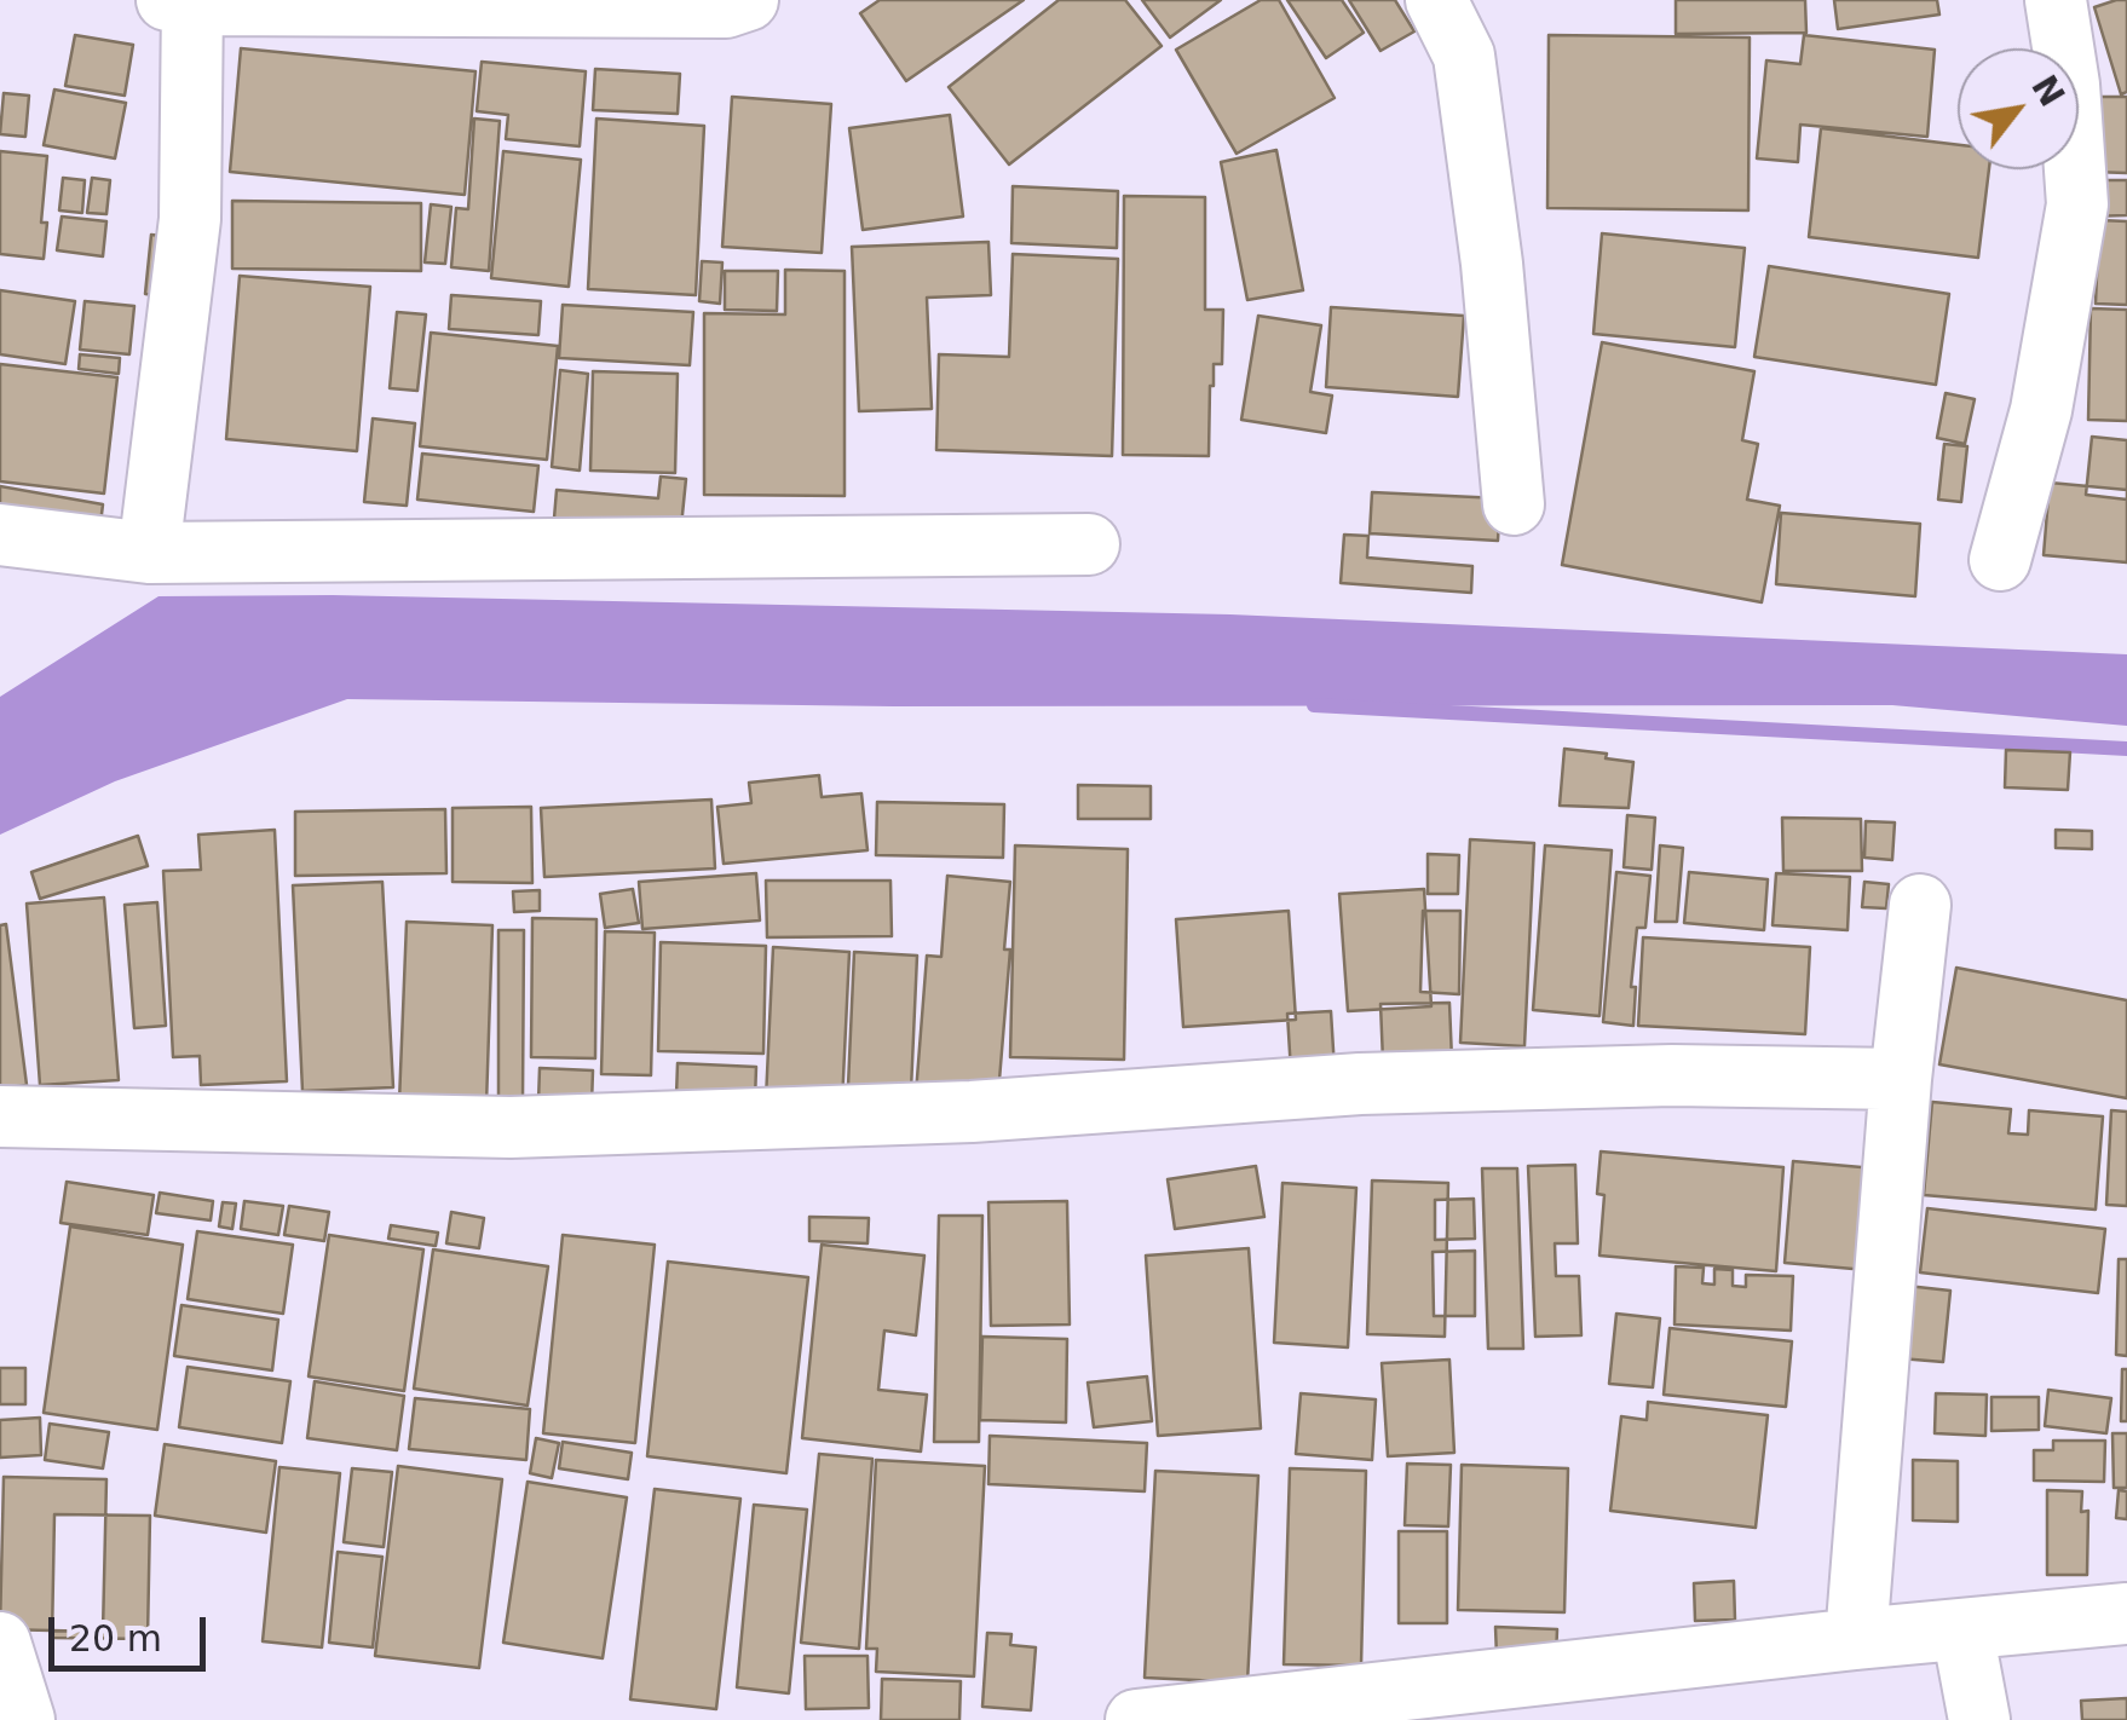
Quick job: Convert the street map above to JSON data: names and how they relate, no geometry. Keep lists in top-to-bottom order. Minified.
{"scale_bar":"20 m","north":"top right"}
